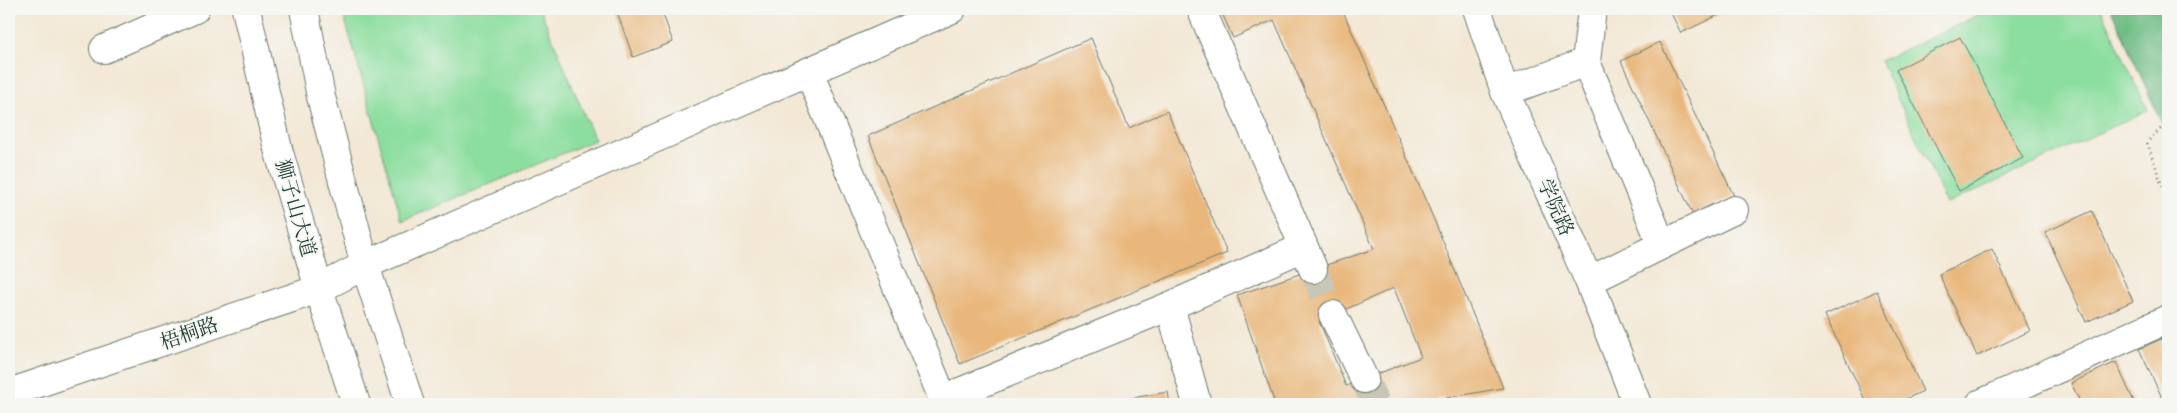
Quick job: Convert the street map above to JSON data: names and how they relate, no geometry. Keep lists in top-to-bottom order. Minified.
{"streets":{"street":["学院路","狮子山大道","梧桐路"]},"crossings":[["狮子山大道","梧桐路"]]}
